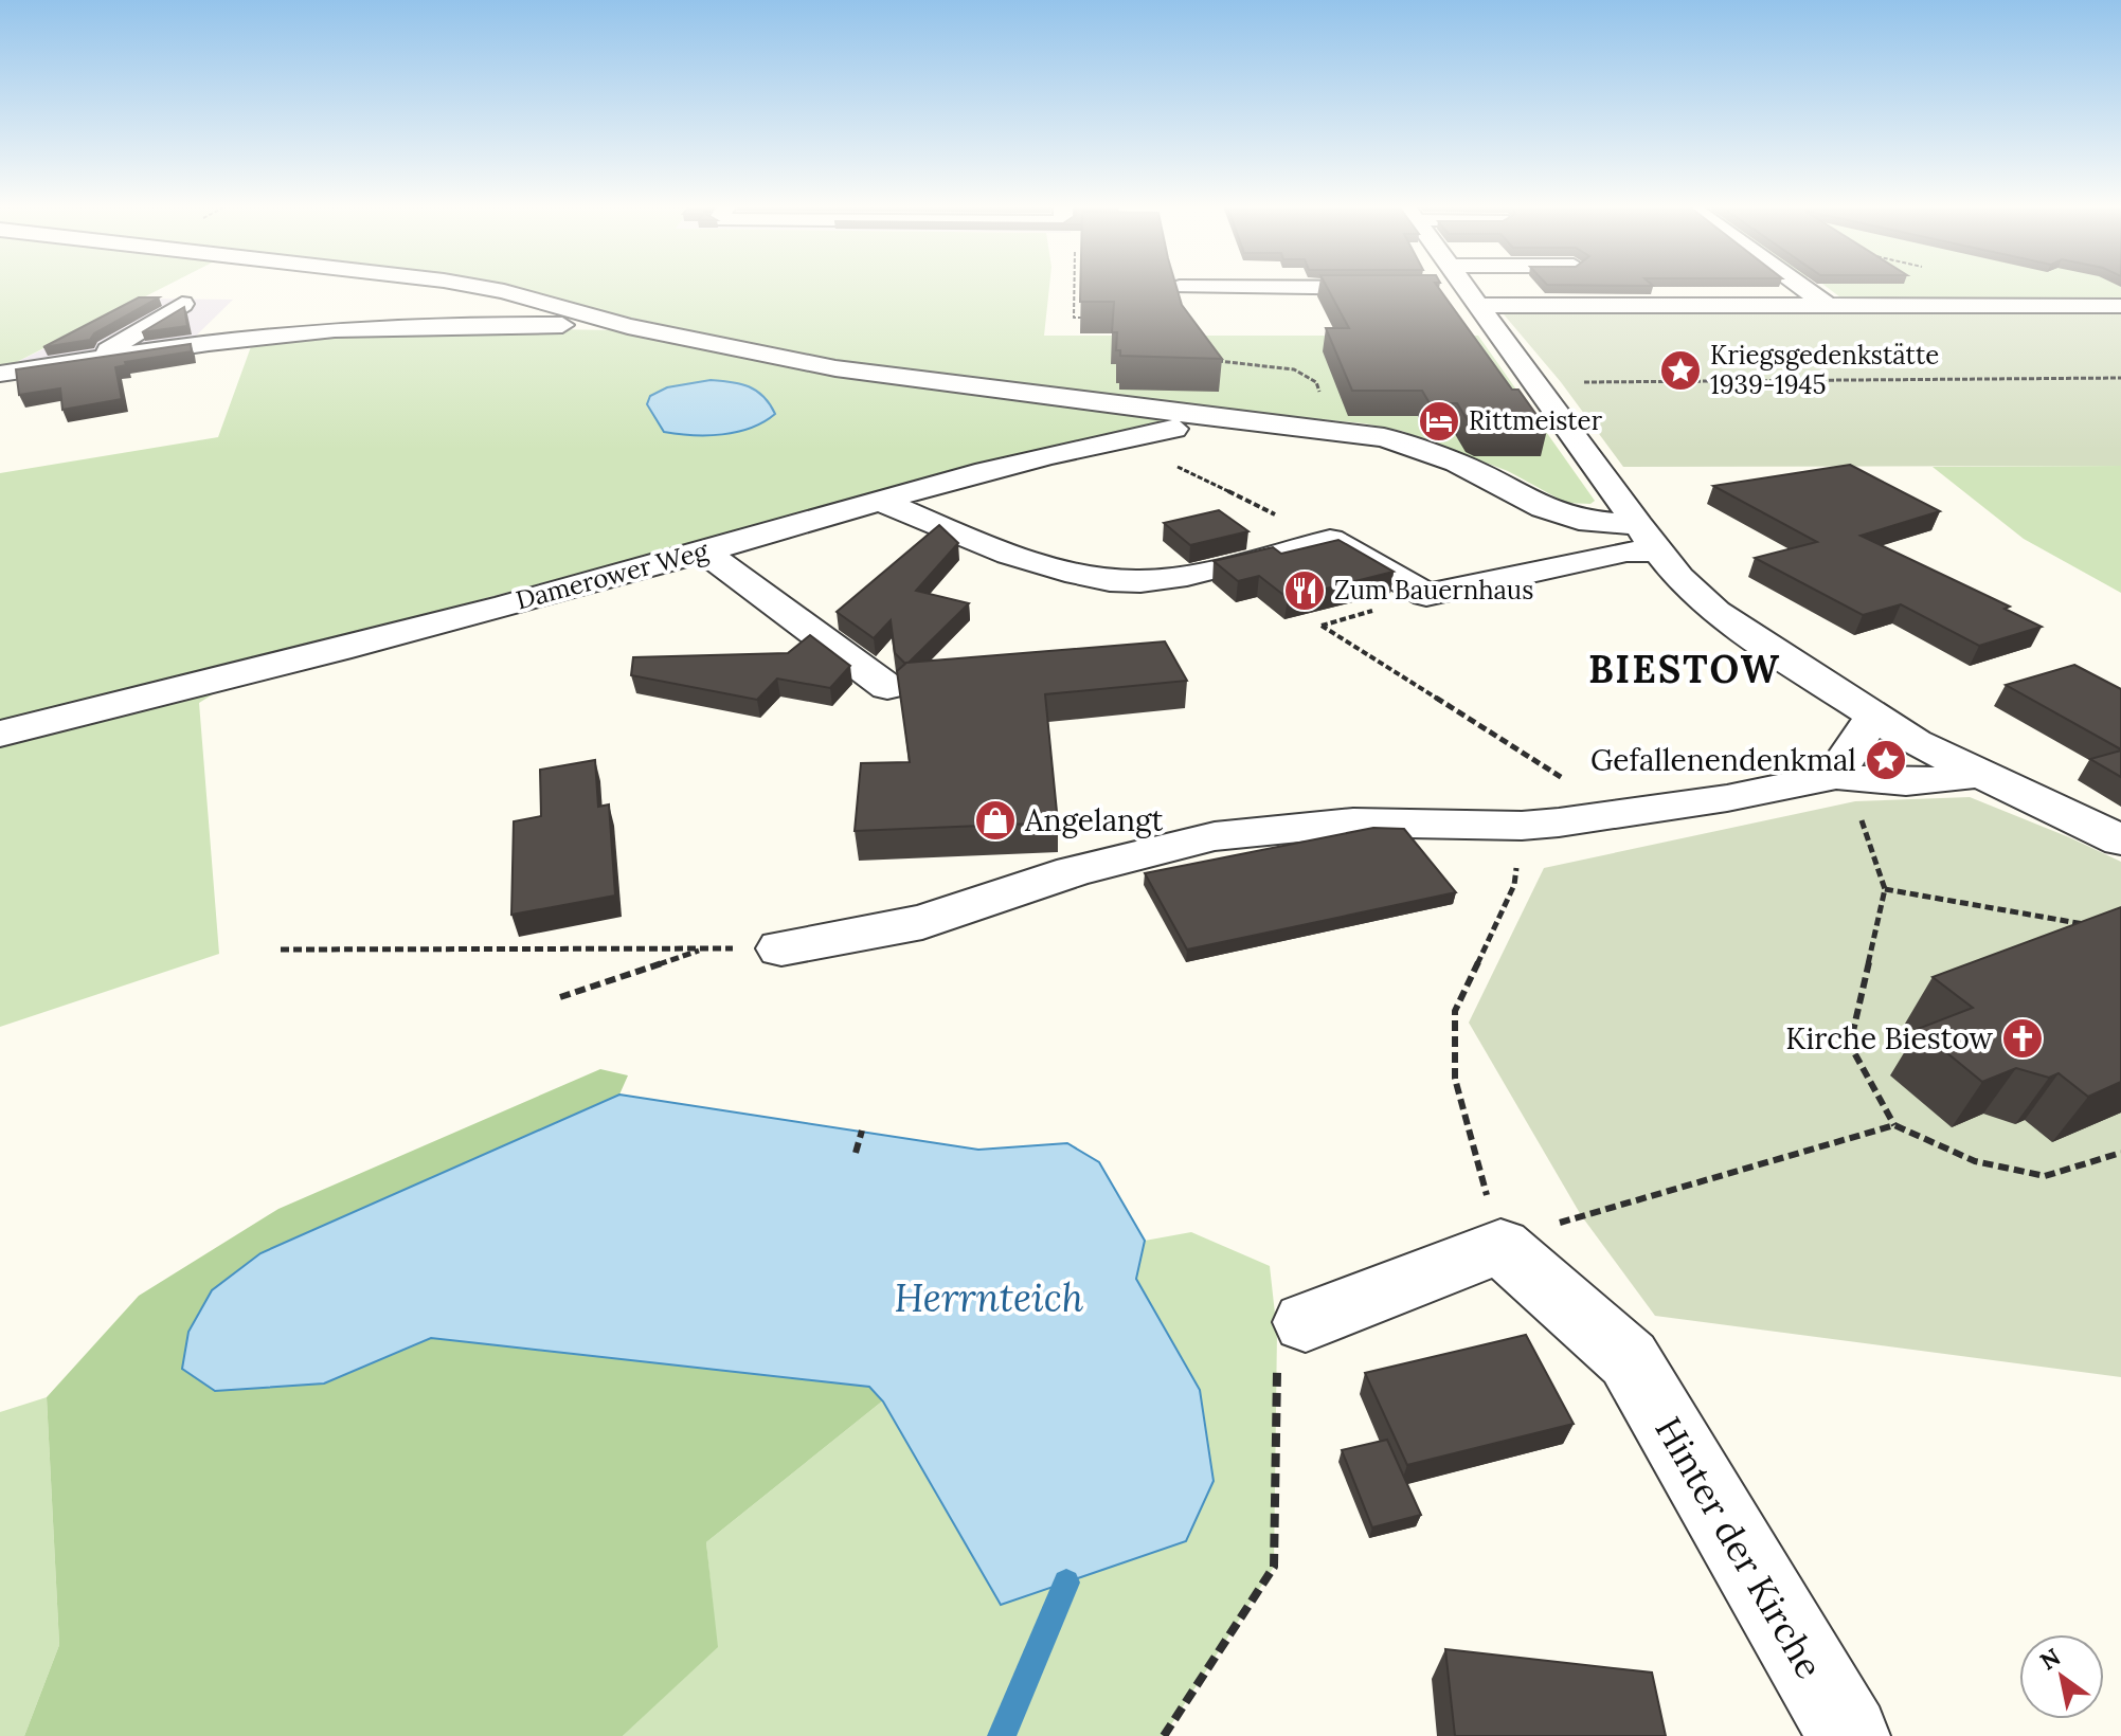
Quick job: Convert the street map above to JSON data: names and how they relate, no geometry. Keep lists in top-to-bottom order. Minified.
{"streets":{"street":["Damerower Weg","Hinter der Kirche"]},"districts":["BIESTOW"],"water":["Herrnteich"],"places":{"place":["Kriegsgedenkstätte 1939-1945","Gefallenendenkmal"],"hotel":["Rittmeister"],"restaurant":["Zum Bauernhaus"],"shop":["Angelangt"],"church":["Kirche Biestow"]},"north":"top left"}
